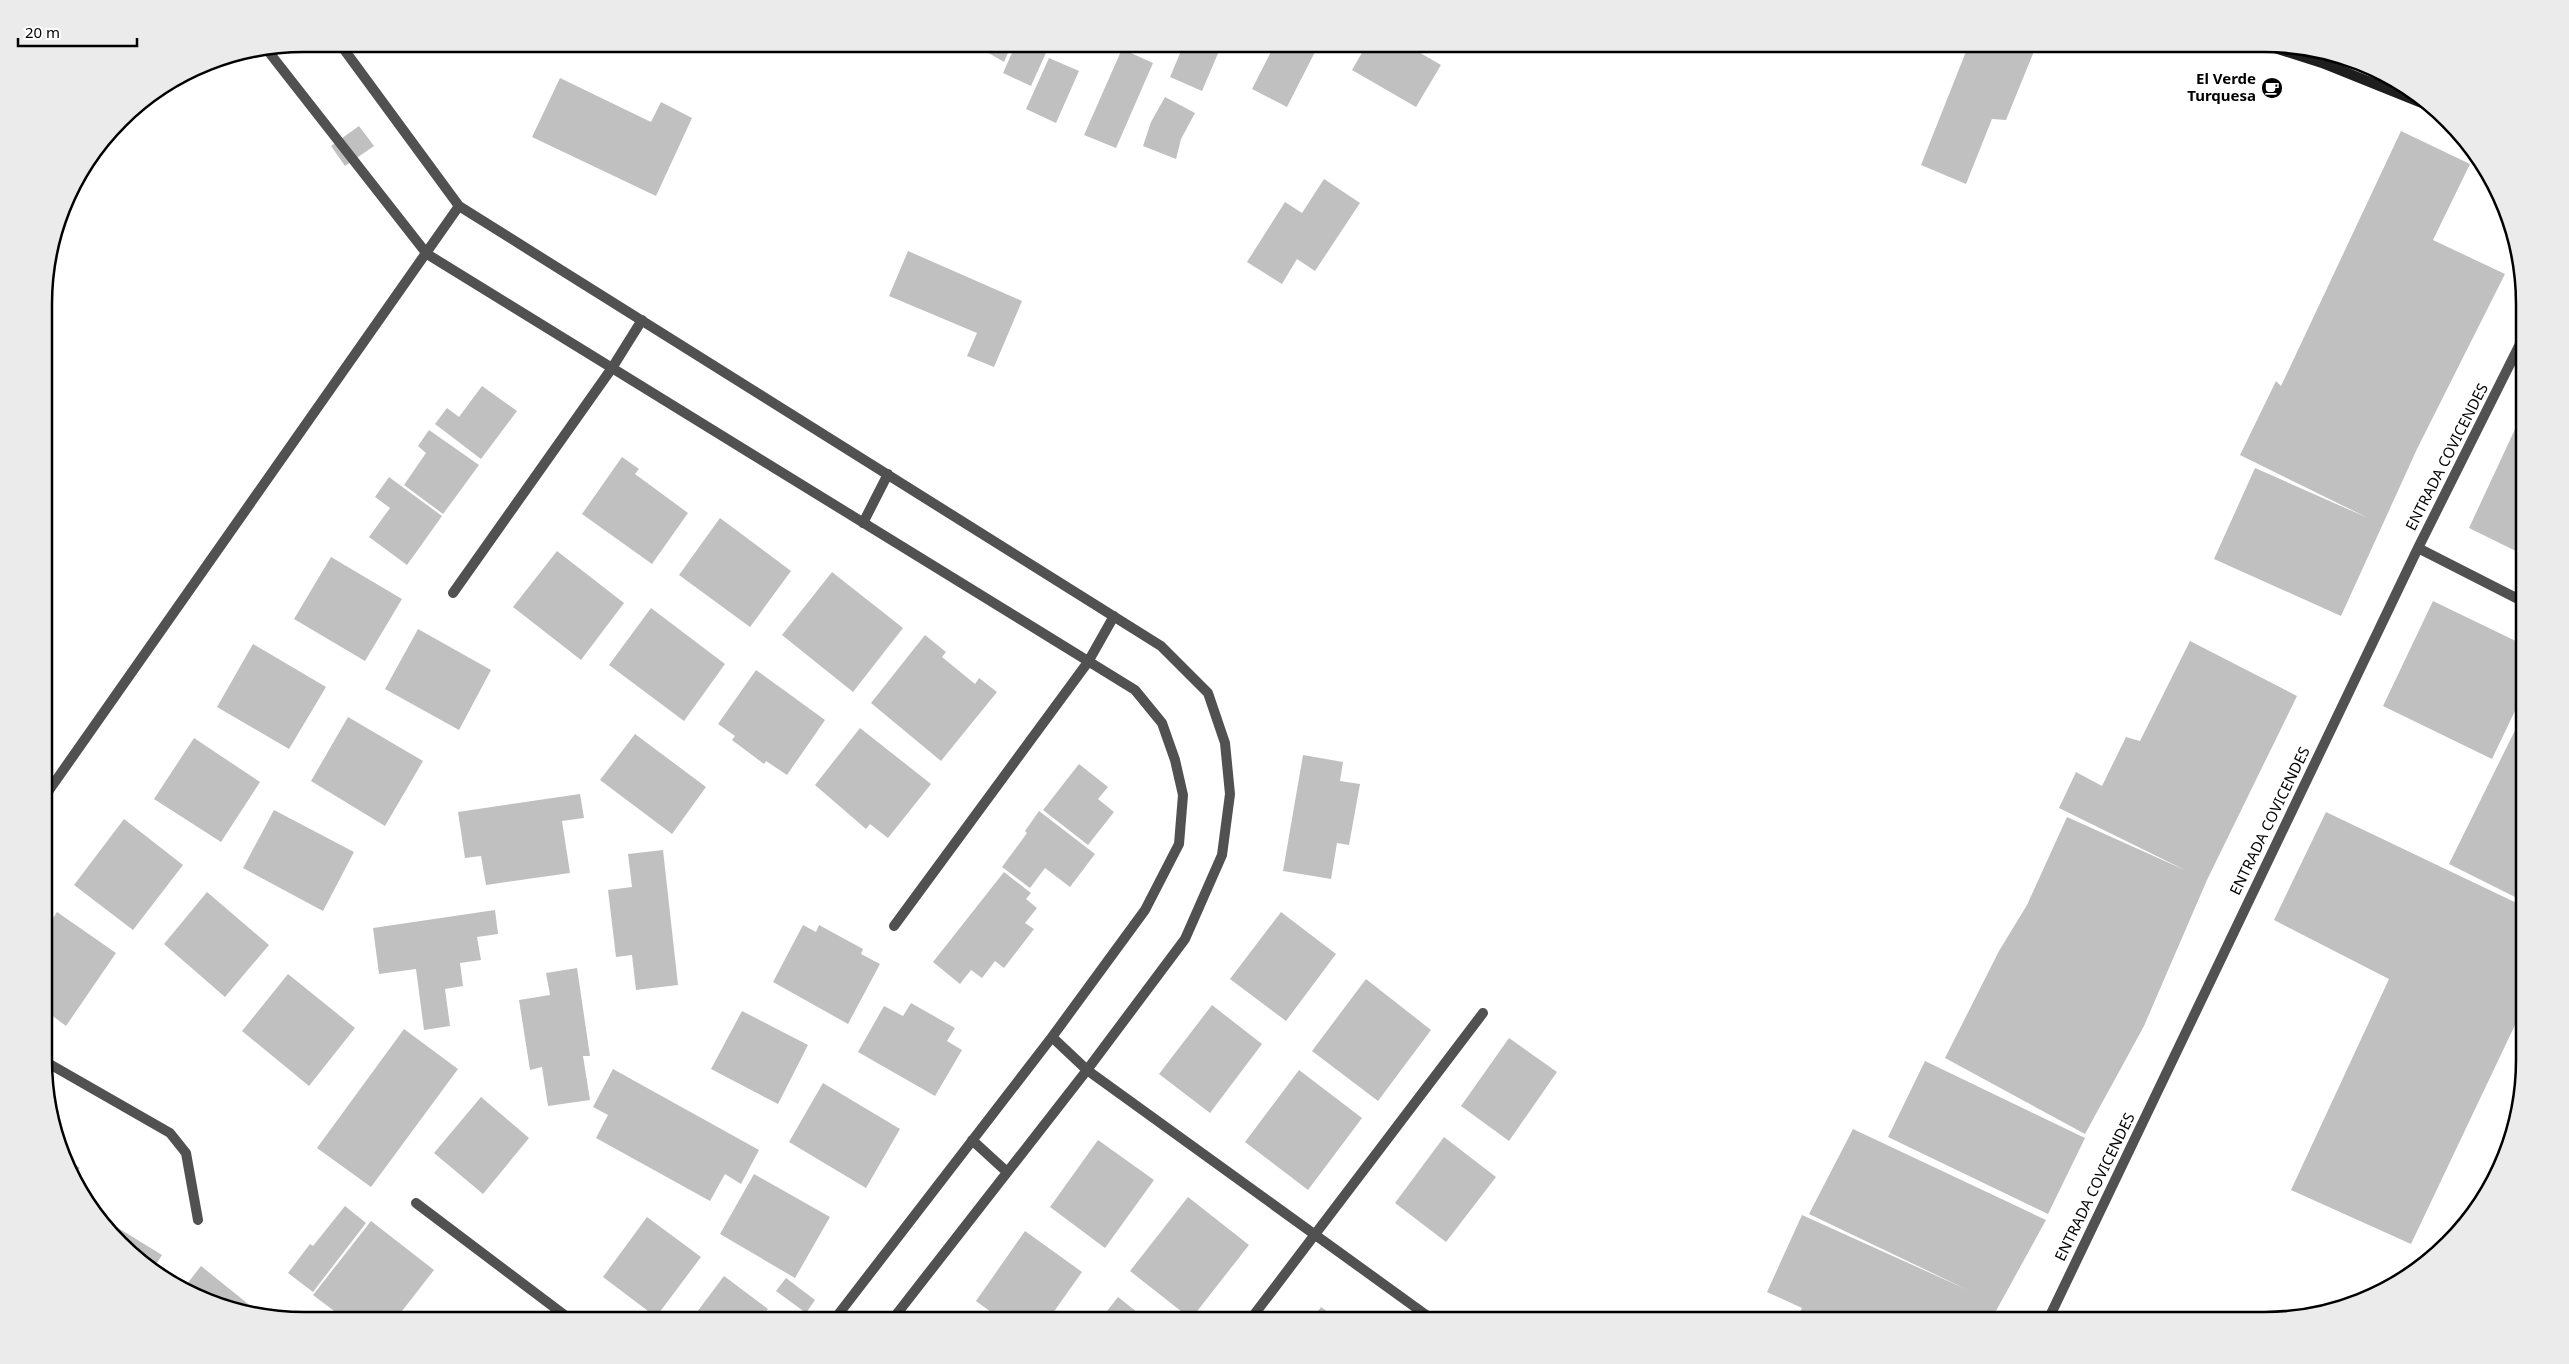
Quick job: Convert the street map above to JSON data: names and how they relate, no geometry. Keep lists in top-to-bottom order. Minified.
{"streets":{"street":["ENTRADA COVICENDES"]},"places":{"cafe":["El Verde Turquesa"]},"scale_bar":"20 m"}
